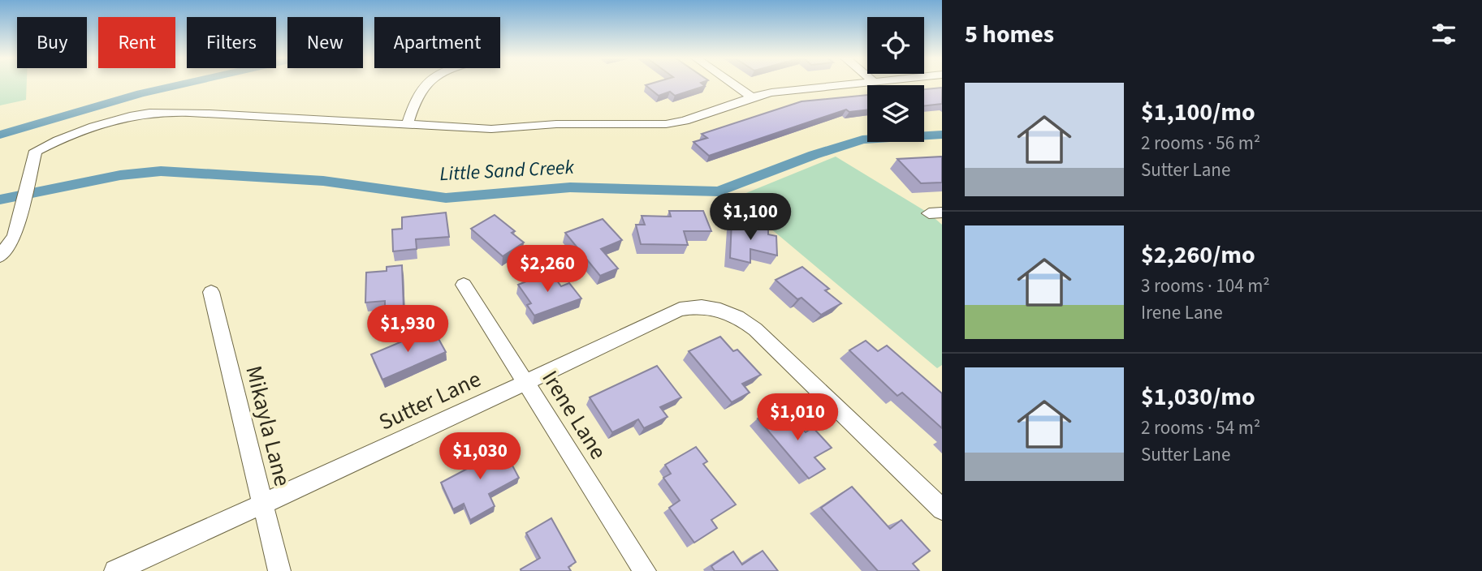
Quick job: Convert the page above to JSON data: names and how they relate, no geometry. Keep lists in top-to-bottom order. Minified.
{"streets":{"street":["Sutter Lane","Irene Lane","Mikayla Lane"]},"crossings":[["Sutter Lane","Irene Lane"],["Sutter Lane","Mikayla Lane"]],"water":["Little Sand Creek"],"page":{"heading":"5 homes","chip":["Buy","Rent","Filters","New","Apartment"],"list":[{"name":"$1,100/mo","note":"2 rooms · 56 m² · Sutter Lane"},{"name":"$2,260/mo","note":"3 rooms · 104 m² · Irene Lane"},{"name":"$1,030/mo","note":"2 rooms · 54 m² · Sutter Lane"}],"price":["$1,100","$2,260","$1,930","$1,010","$1,030"]}}
